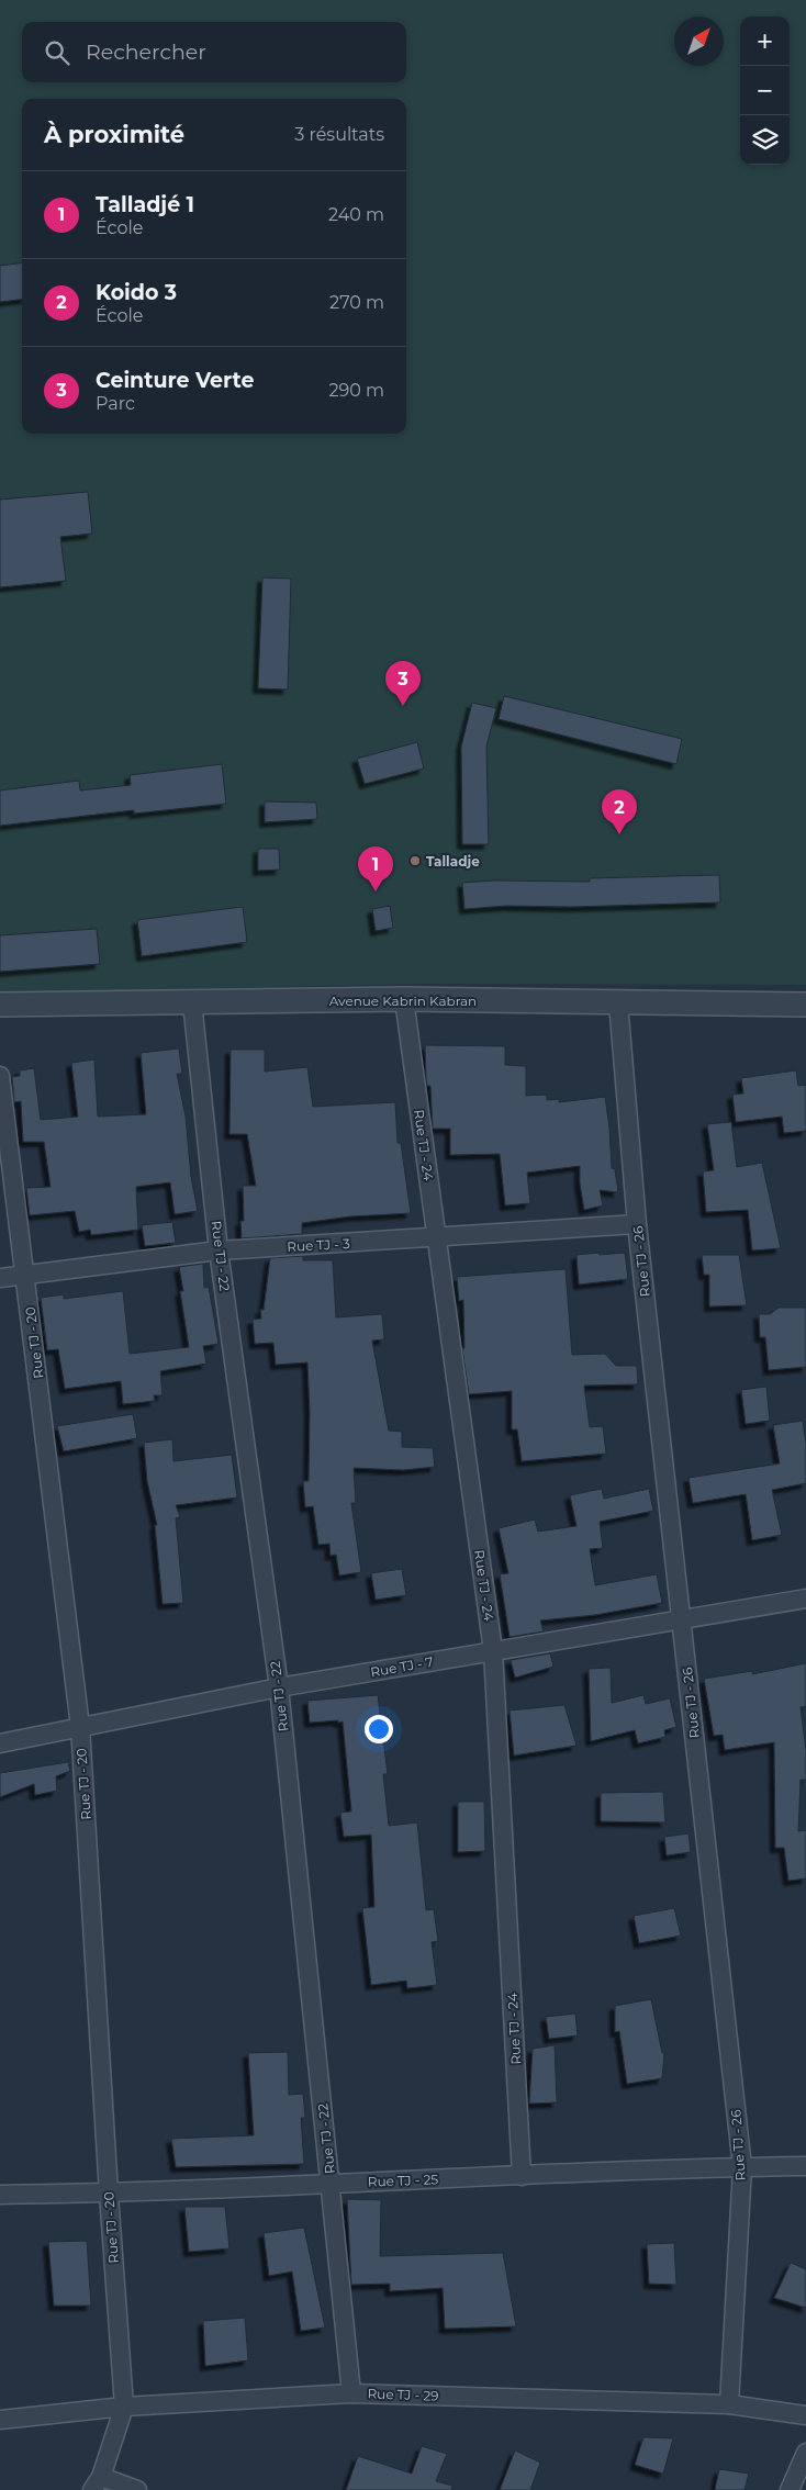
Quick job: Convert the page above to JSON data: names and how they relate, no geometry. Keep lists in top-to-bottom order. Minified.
{"streets":{"street":["Avenue Kabrin Kabran","Rue TJ - 24","Rue TJ - 3","Rue TJ - 22","Rue TJ - 26","Rue TJ - 20","Rue TJ - 7","Rue TJ - 25","Rue TJ - 29"]},"crossings":[["Avenue Kabrin Kabran","Rue TJ - 24"],["Avenue Kabrin Kabran","Rue TJ - 22"],["Avenue Kabrin Kabran","Rue TJ - 26"],["Rue TJ - 24","Rue TJ - 3"],["Rue TJ - 24","Rue TJ - 7"],["Rue TJ - 24","Rue TJ - 25"],["Rue TJ - 3","Rue TJ - 22"],["Rue TJ - 3","Rue TJ - 26"],["Rue TJ - 3","Rue TJ - 20"],["Rue TJ - 22","Rue TJ - 7"],["Rue TJ - 22","Rue TJ - 25"],["Rue TJ - 22","Rue TJ - 29"],["Rue TJ - 26","Rue TJ - 7"],["Rue TJ - 26","Rue TJ - 25"],["Rue TJ - 26","Rue TJ - 29"],["Rue TJ - 20","Rue TJ - 7"],["Rue TJ - 20","Rue TJ - 25"],["Rue TJ - 20","Rue TJ - 29"]],"places":["Talladje"],"north":"top right","page":{"map_buttons":["+","−"],"search":"Rechercher","heading":["À proximité","3 résultats"],"list":[{"mark":"1","name":"Talladjé 1","note":"École","value":"240 m"},{"mark":"2","name":"Koido 3","note":"École","value":"270 m"},{"mark":"3","name":"Ceinture Verte","note":"Parc","value":"290 m"}],"pins":["3","2","1"]}}
